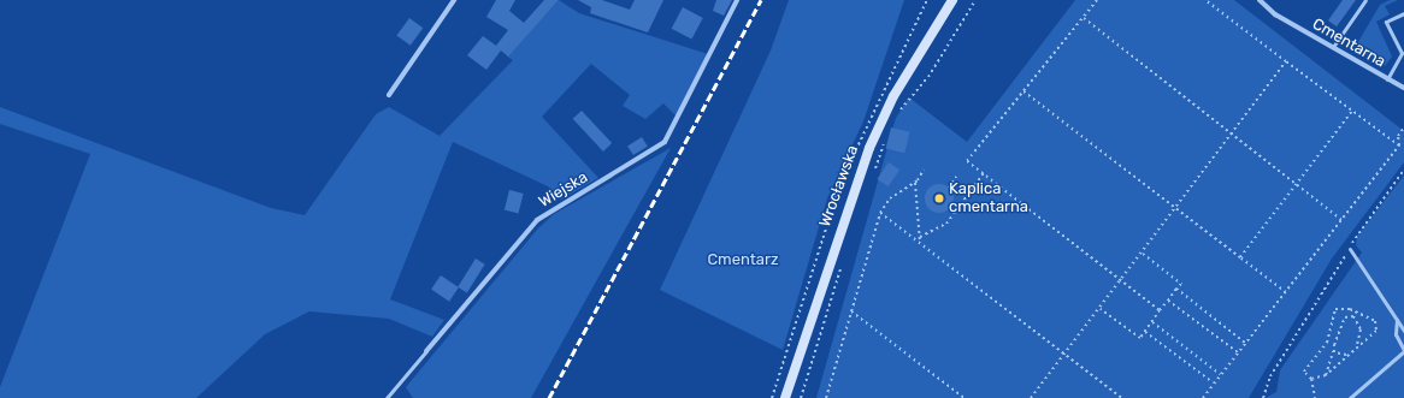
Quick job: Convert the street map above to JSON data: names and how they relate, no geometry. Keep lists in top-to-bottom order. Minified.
{"streets":{"main road":["Wrocławska"],"street":["Cmentarna","Wiejska"]},"parks":["Cmentarz"],"places":["Kaplica cmentarna"]}
